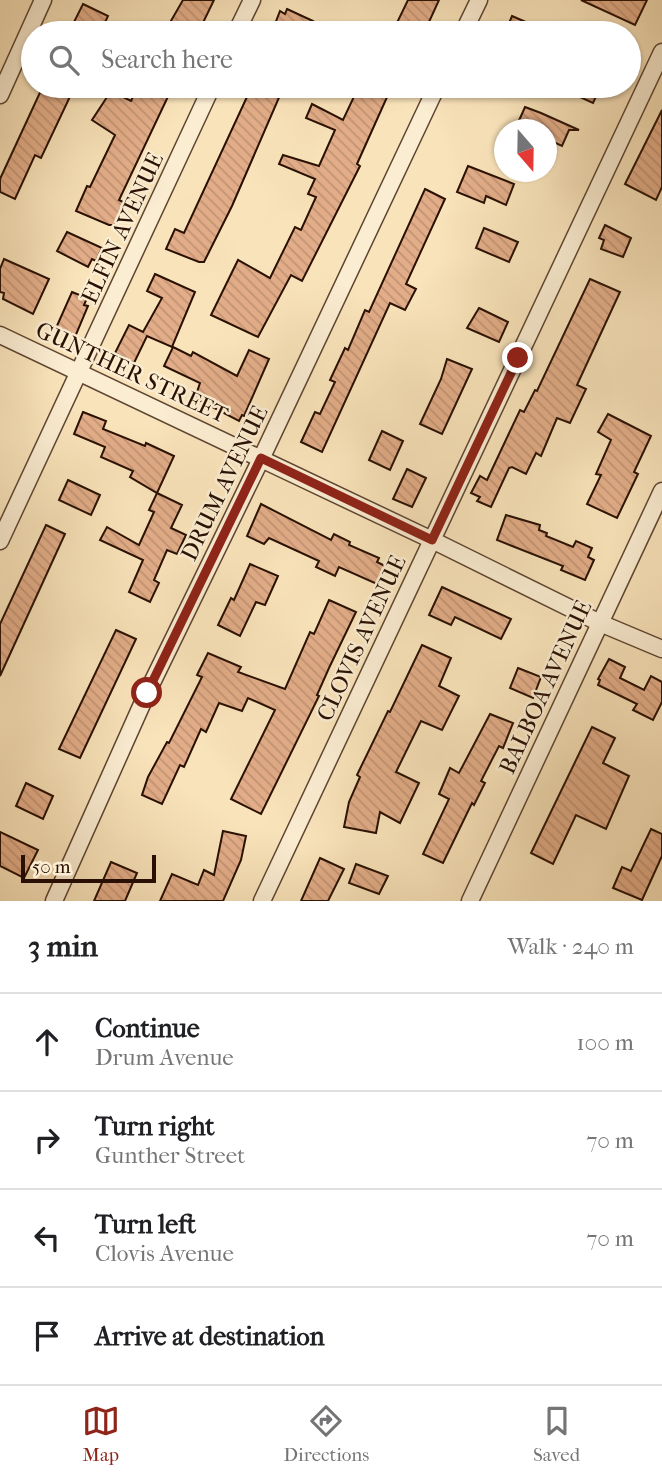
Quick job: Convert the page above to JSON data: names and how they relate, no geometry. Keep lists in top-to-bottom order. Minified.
{"streets":{"street":["ELFIN AVENUE","GUNTHER STREET","DRUM AVENUE","CLOVIS AVENUE","BALBOA AVENUE"]},"crossings":[["ELFIN AVENUE","GUNTHER STREET"],["GUNTHER STREET","DRUM AVENUE"],["GUNTHER STREET","CLOVIS AVENUE"],["GUNTHER STREET","BALBOA AVENUE"]],"scale_bar":"50 m","north":"bottom","page":{"search":"Search here","scale":"50 m","heading":["3 min","Walk · 240 m"],"list":[["Continue","Drum Avenue","100 m"],["Turn right","Gunther Street","70 m"],["Turn left","Clovis Avenue","70 m"],"Arrive at destination"],"nav":["Map","Directions","Saved"]}}
